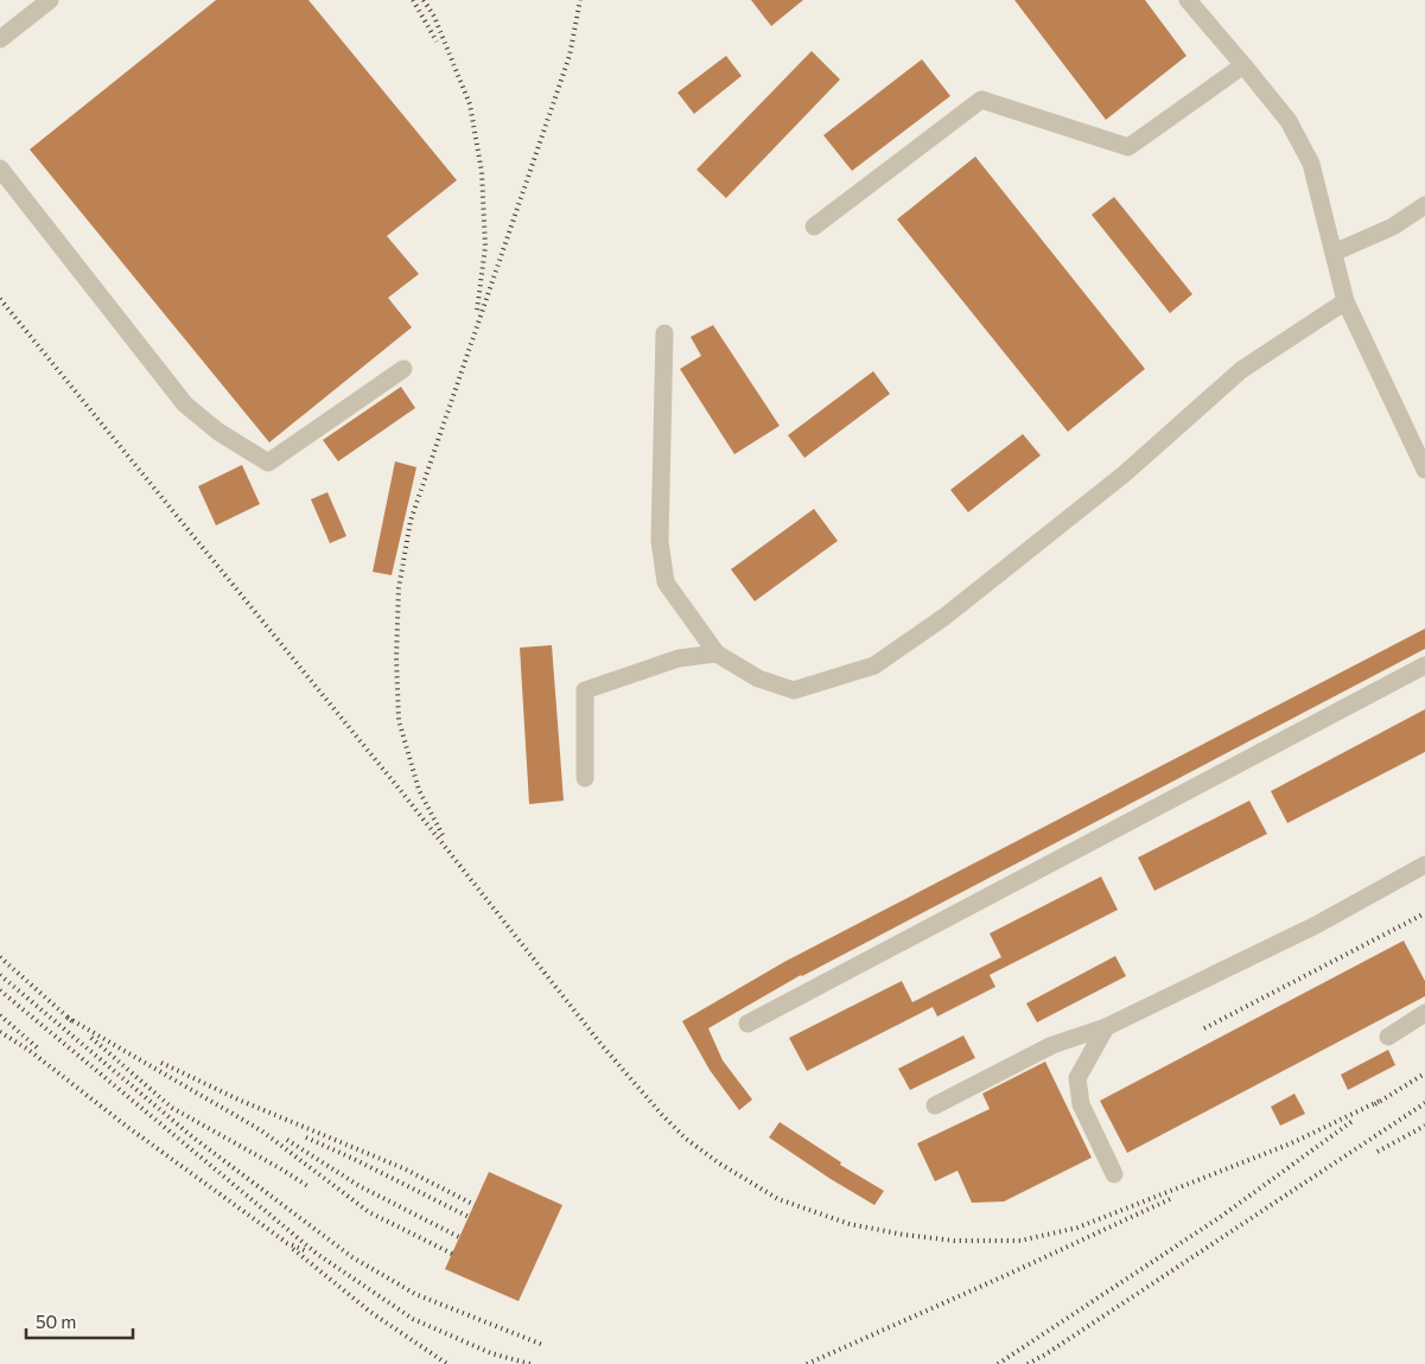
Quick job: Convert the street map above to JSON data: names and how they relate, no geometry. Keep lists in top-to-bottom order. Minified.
{"scale_bar":"50 m"}
